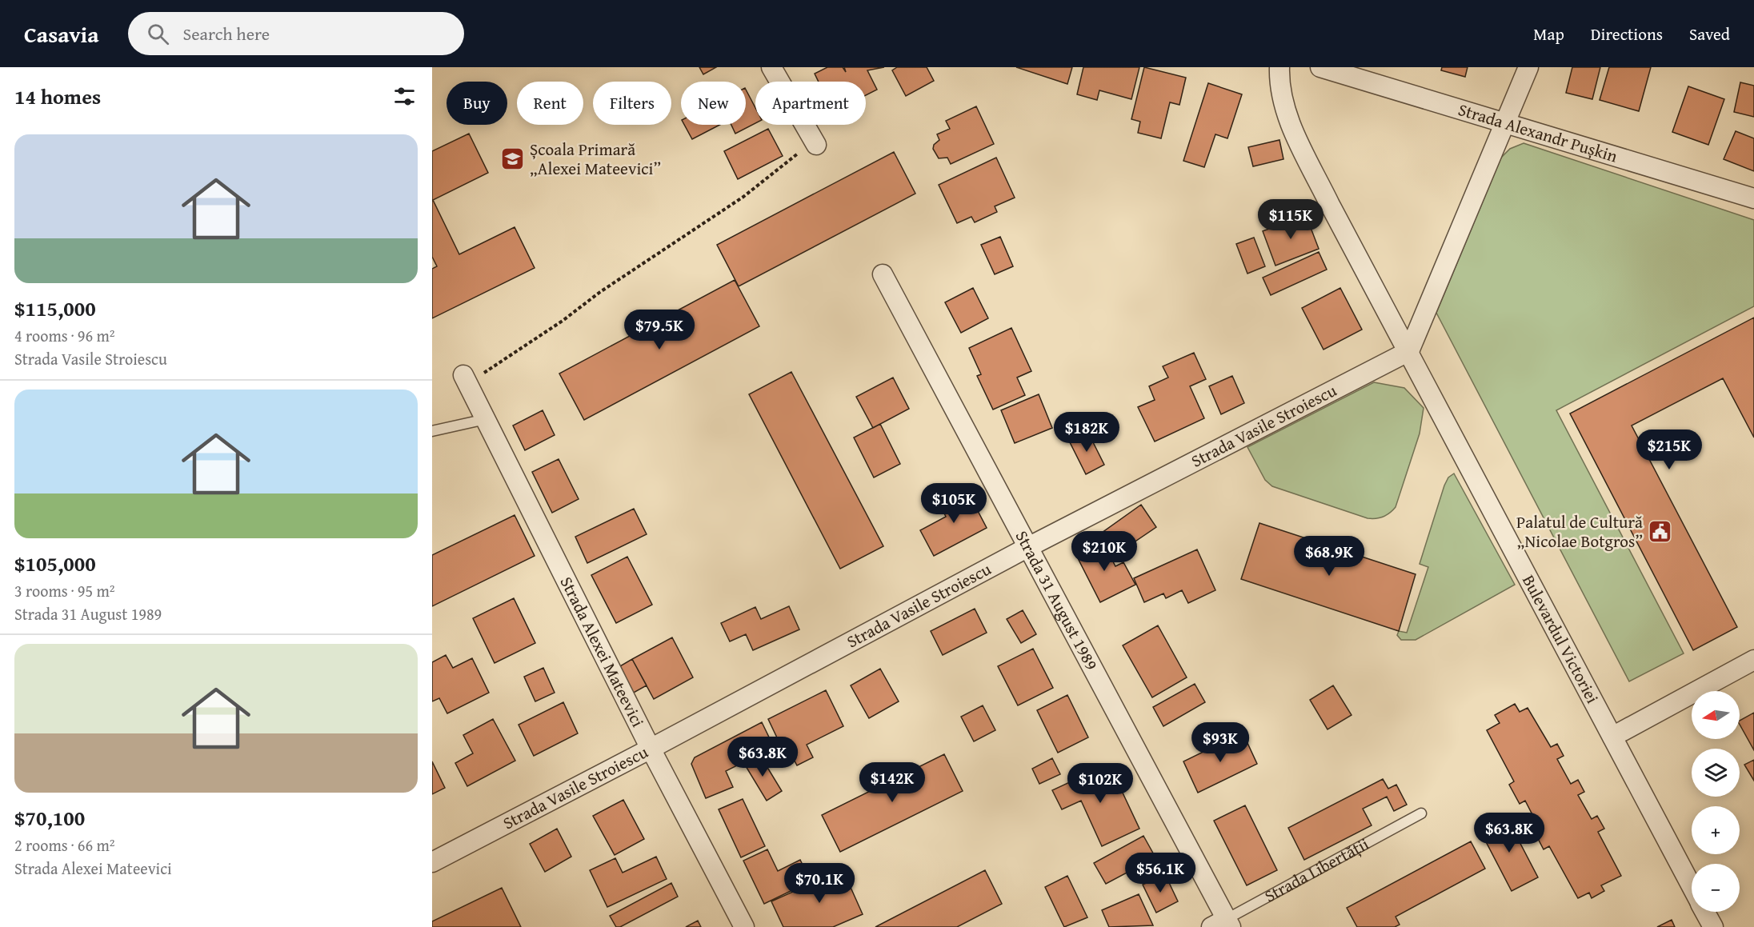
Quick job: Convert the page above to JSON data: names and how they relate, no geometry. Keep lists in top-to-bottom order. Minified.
{"streets":{"street":["Strada Alexandr Pușkin","Strada Vasile Stroiescu","Strada 31 August 1989","Bulevardul Victoriei","Strada Alexei Mateevici"],"lane":["Strada Libertății"]},"crossings":[["Strada Vasile Stroiescu","Strada 31 August 1989"],["Strada Vasile Stroiescu","Bulevardul Victoriei"],["Strada Vasile Stroiescu","Strada Alexei Mateevici"],["Strada 31 August 1989","Strada Libertății"]],"places":{"school or university":["Școala Primară „Alexei Mateevici”"],"public building":["Palatul de Cultură „Nicolae Botgros”"]},"north":"left","page":{"header":"Casavia","search":"Search here","nav":["Map","Directions","Saved"],"heading":"14 homes","chip":["Buy","Rent","Filters","New","Apartment"],"list":[{"name":"$115,000","note":"4 rooms · 96 m² · Strada Vasile Stroiescu"},{"name":"$105,000","note":"3 rooms · 95 m² · Strada 31 August 1989"},{"name":"$70,100","note":"2 rooms · 66 m² · Strada Alexei Mateevici"}],"price":["$115K","$79.5K","$182K","$215K","$105K","$210K","$68.9K","$93K","$63.8K","$142K","$102K","$63.8K","$56.1K","$70.1K"],"map_buttons":["+","−"]}}
